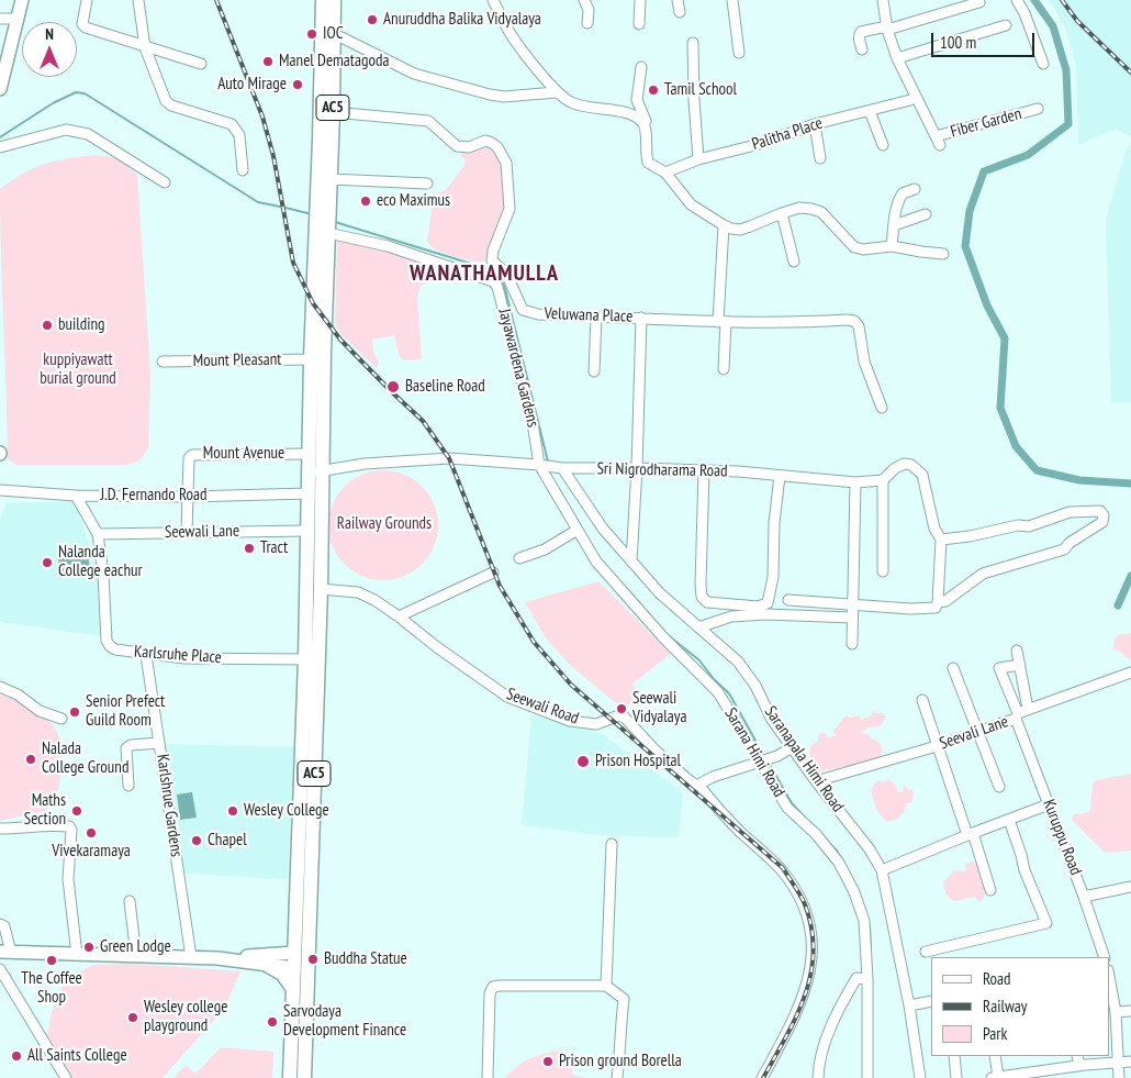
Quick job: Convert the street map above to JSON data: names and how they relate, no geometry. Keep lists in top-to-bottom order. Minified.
{"streets":{"highway":["AC5"],"street":["Fiber Garden","Palitha Place","Veluwana Place","Mount Pleasant","Jayawardena Gardens","Mount Avenue","Sri Nigrodharama Road","J.D. Fernando Road","Seewali Lane","Karlsruhe Place","Seewali Road","Seevali Lane","Sarana Himi Road","Saranapala Himi Road","Karlshrue Gardens","Kuruppu Road"]},"crossings":[["AC5","Veluwana Place"],["AC5","Mount Pleasant"],["AC5","Jayawardena Gardens"],["AC5","Mount Avenue"],["AC5","Sri Nigrodharama Road"],["AC5","J.D. Fernando Road"],["AC5","Seewali Lane"],["AC5","Karlsruhe Place"],["AC5","Seewali Road"],["Jayawardena Gardens","Sri Nigrodharama Road"],["Jayawardena Gardens","Sarana Himi Road"],["Mount Avenue","J.D. Fernando Road"],["Mount Avenue","Seewali Lane"],["Sri Nigrodharama Road","Sarana Himi Road"],["Sri Nigrodharama Road","Saranapala Himi Road"],["J.D. Fernando Road","Karlsruhe Place"],["Seewali Lane","Karlsruhe Place"],["Karlsruhe Place","Karlshrue Gardens"],["Seevali Lane","Saranapala Himi Road"],["Seevali Lane","Kuruppu Road"]],"districts":["WANATHAMULLA"],"parks":["kuppiyawatt burial ground","Railway Grounds"],"places":["Anuruddha Balika Vidyalaya","IOC","Manel Dematagoda","Auto Mirage","Tamil School","eco Maximus","building","Baseline Road","Tract","Nalanda College eachur","Seewali Vidyalaya","Senior Prefect Guild Room","Nalada College Ground","Prison Hospital","Maths Section","Wesley College","Vivekaramaya","Chapel","Green Lodge","Buddha Statue","The Coffee Shop","Wesley college playground","Sarvodaya Development Finance","All Saints College","Prison ground Borella"],"legend":["Road","Railway","Park"],"scale_bar":"100 m","north":"top"}
